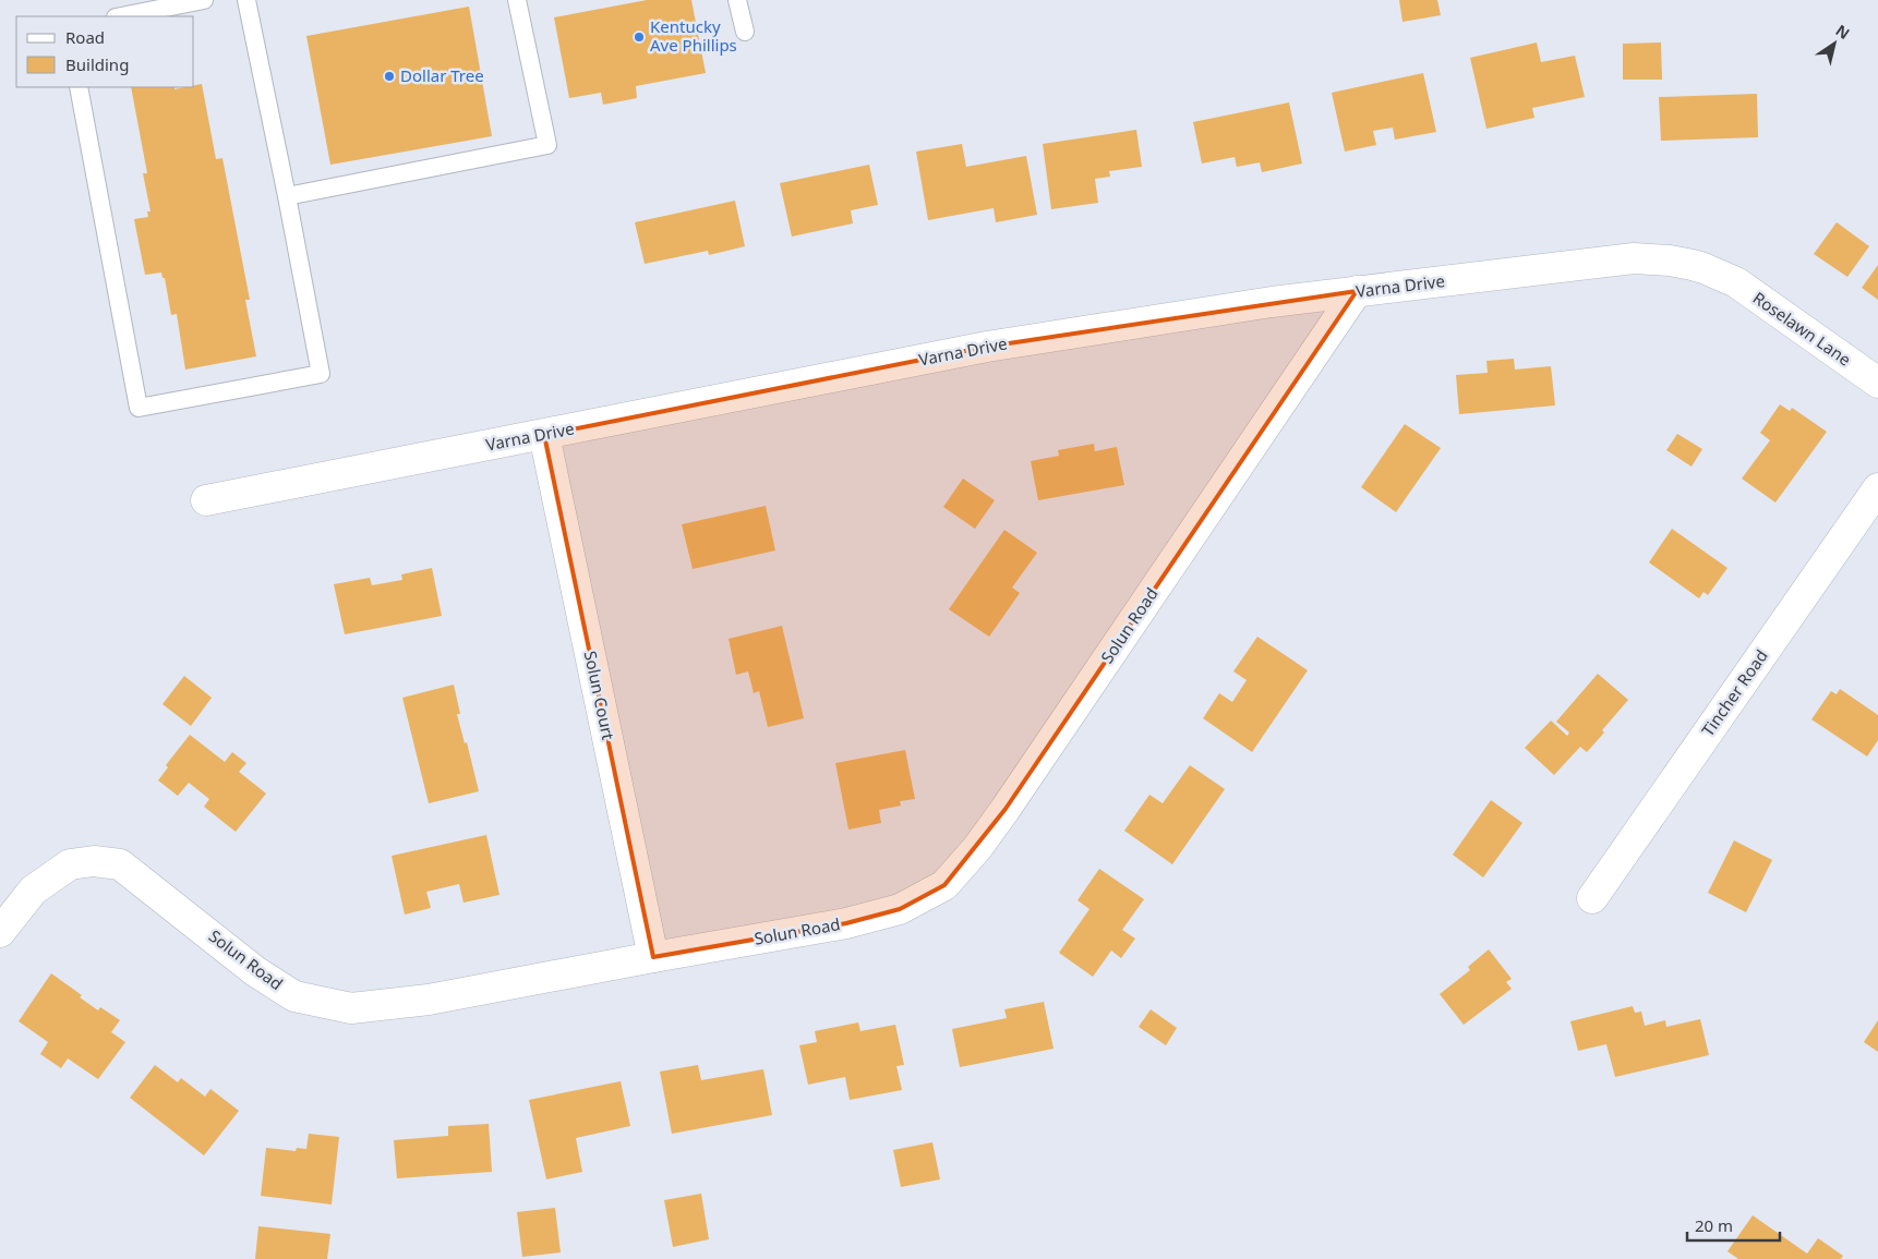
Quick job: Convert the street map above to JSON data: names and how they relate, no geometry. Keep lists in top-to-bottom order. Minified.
{"streets":{"street":["Varna Drive","Roselawn Lane","Solun Road","Tincher Road","Solun Court"]},"crossings":[["Varna Drive","Roselawn Lane"],["Varna Drive","Solun Road"],["Varna Drive","Solun Court"],["Solun Road","Solun Court"]],"places":["Kentucky Ave Phillips","Dollar Tree"],"legend":["Road","Building"],"scale_bar":"20 m","north":"top right"}
